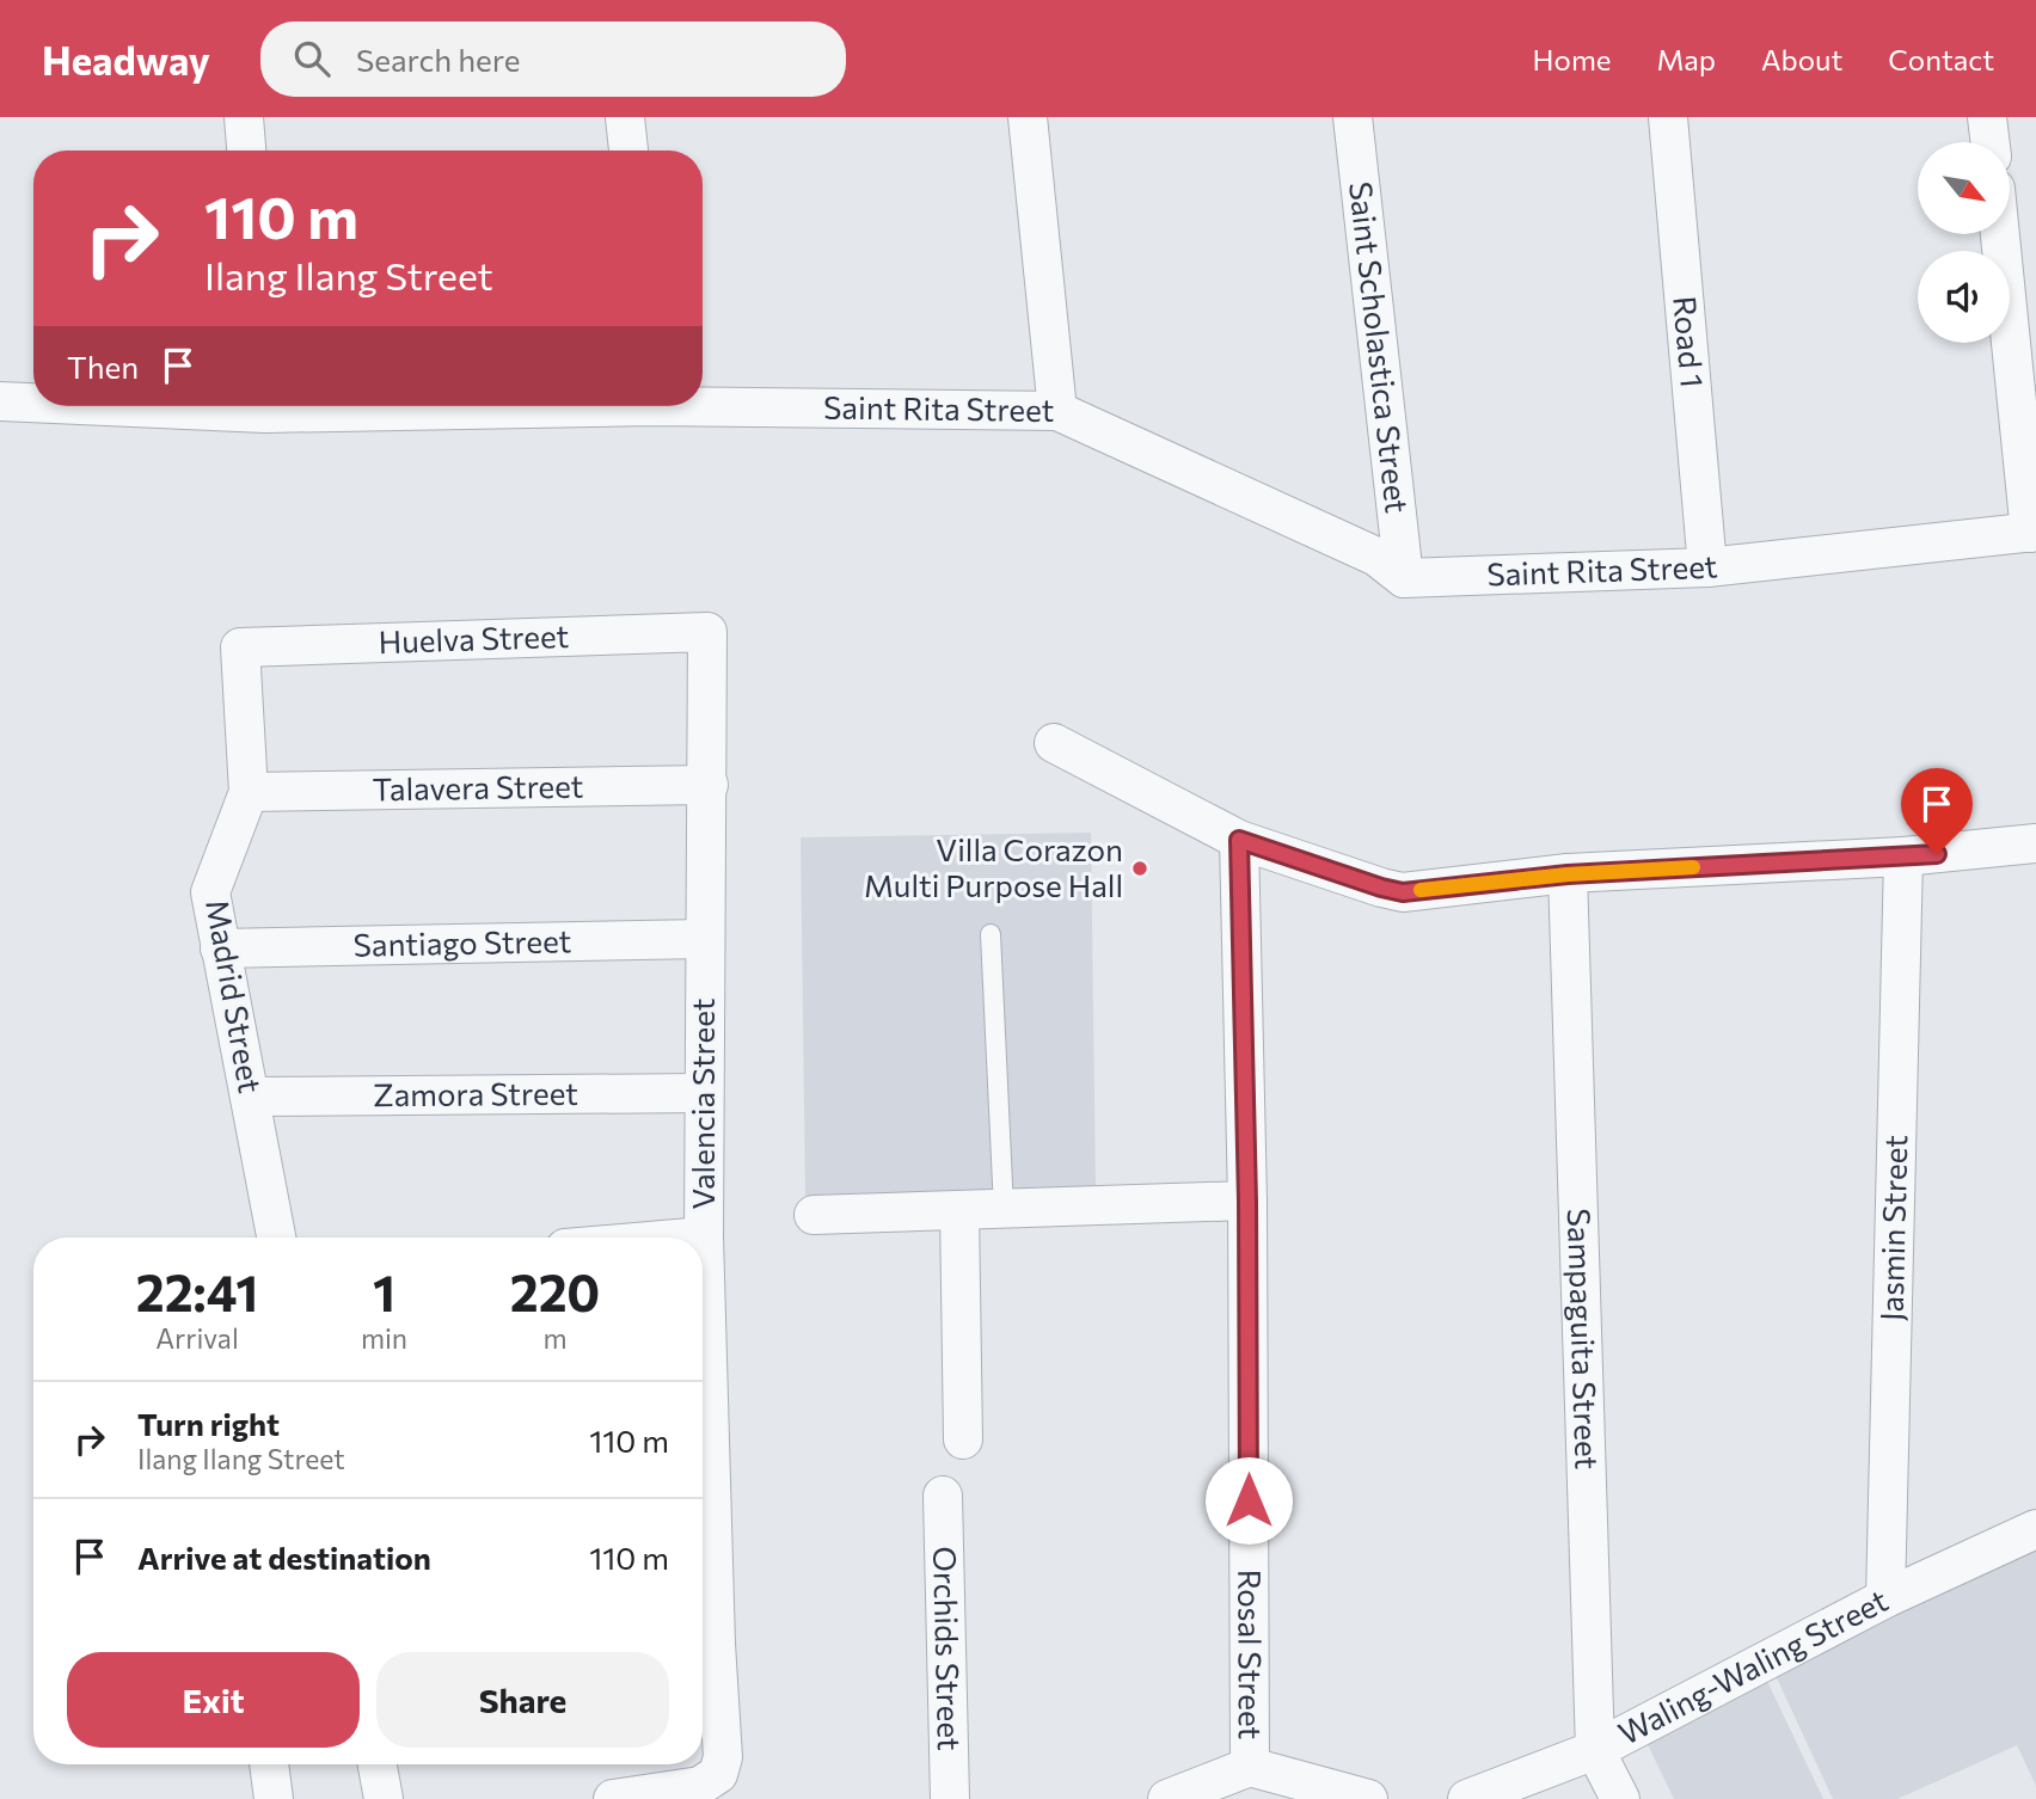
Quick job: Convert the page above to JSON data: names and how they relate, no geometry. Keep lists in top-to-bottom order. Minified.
{"streets":{"street":["Road 1","Saint Scholastica Street","Saint Rita Street","Huelva Street","Talavera Street","Santiago Street","Madrid Street","Zamora Street","Valencia Street","Jasmin Street","Sampaguita Street","Orchids Street","Rosal Street","Waling-Waling Street"]},"crossings":[["Road 1","Saint Rita Street"],["Saint Scholastica Street","Saint Rita Street"],["Huelva Street","Madrid Street"],["Huelva Street","Valencia Street"],["Talavera Street","Madrid Street"],["Talavera Street","Valencia Street"],["Santiago Street","Madrid Street"],["Santiago Street","Valencia Street"],["Madrid Street","Zamora Street"],["Zamora Street","Valencia Street"],["Jasmin Street","Waling-Waling Street"],["Sampaguita Street","Waling-Waling Street"]],"places":["Villa Corazon Multi Purpose Hall"],"north":"bottom right","page":{"header":"Headway","search":"Search here","nav":["Home","Map","About","Contact"],"turn":["110 m","Ilang Ilang Street"],"then":"Then","eta":["22:41","Arrival","1","min","220","m"],"list":[{"name":"Turn right","note":"Ilang Ilang Street","value":"110 m"},{"name":"Arrive at destination","value":"110 m"}],"buttons":["Exit","Share"]}}
